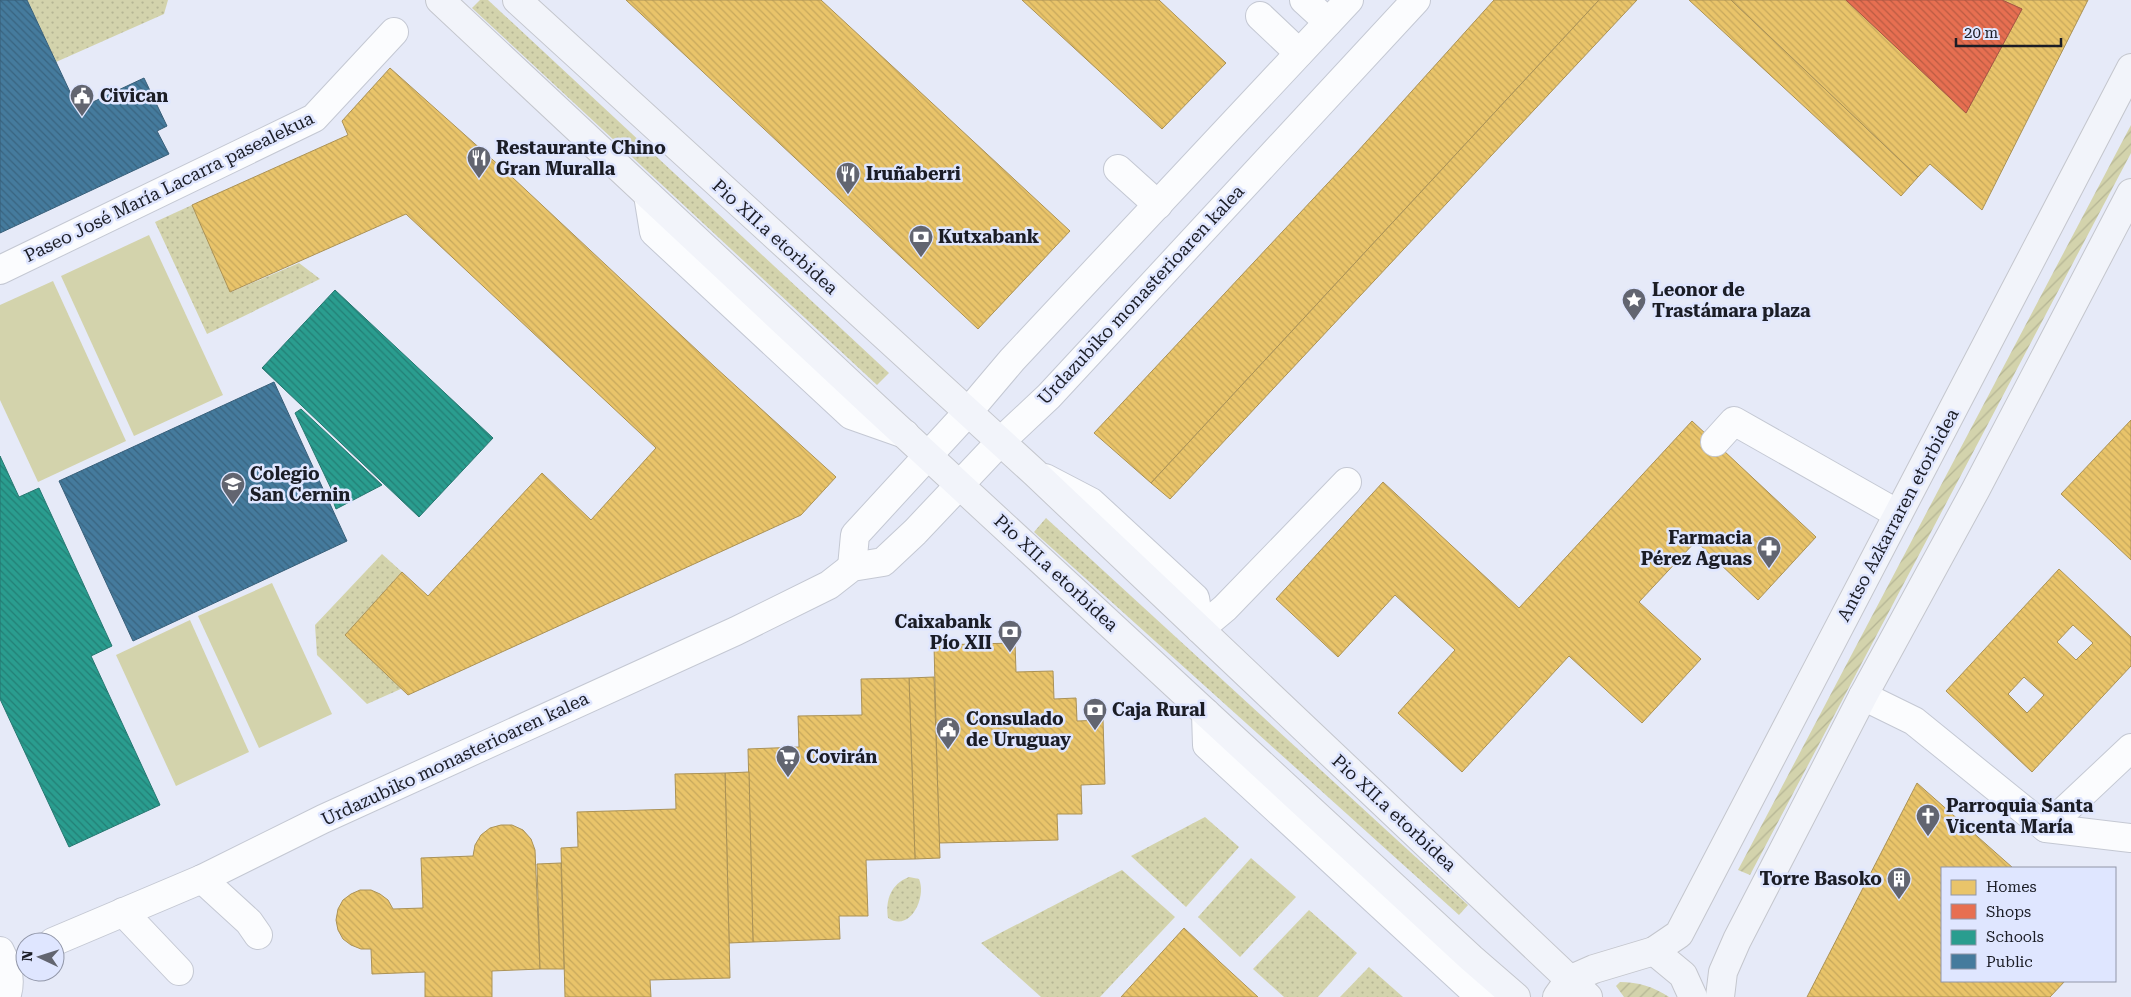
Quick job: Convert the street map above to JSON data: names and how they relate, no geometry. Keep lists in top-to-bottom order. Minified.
{"streets":{"main road":["Pio XII.a etorbidea","Antso Azkarraren etorbidea"],"street":["Paseo José María Lacarra pasealekua","Urdazubiko monasterioaren kalea"]},"crossings":[["Pio XII.a etorbidea","Urdazubiko monasterioaren kalea"],["Pio XII.a etorbidea","Antso Azkarraren etorbidea"]],"places":{"public building":["Civican","Consulado de Uruguay"],"restaurant":["Restaurante Chino Gran Muralla","Iruñaberri"],"bank":["Kutxabank","Caixabank Pío XII","Caja Rural"],"place":["Leonor de Trastámara plaza"],"school or university":["Colegio San Cernin"],"pharmacy":["Farmacia Pérez Aguas"],"supermarket":["Covirán"],"church":["Parroquia Santa Vicenta María"],"building":["Torre Basoko"]},"legend":["Homes","Shops","Schools","Public"],"scale_bar":"20 m","north":"left"}
